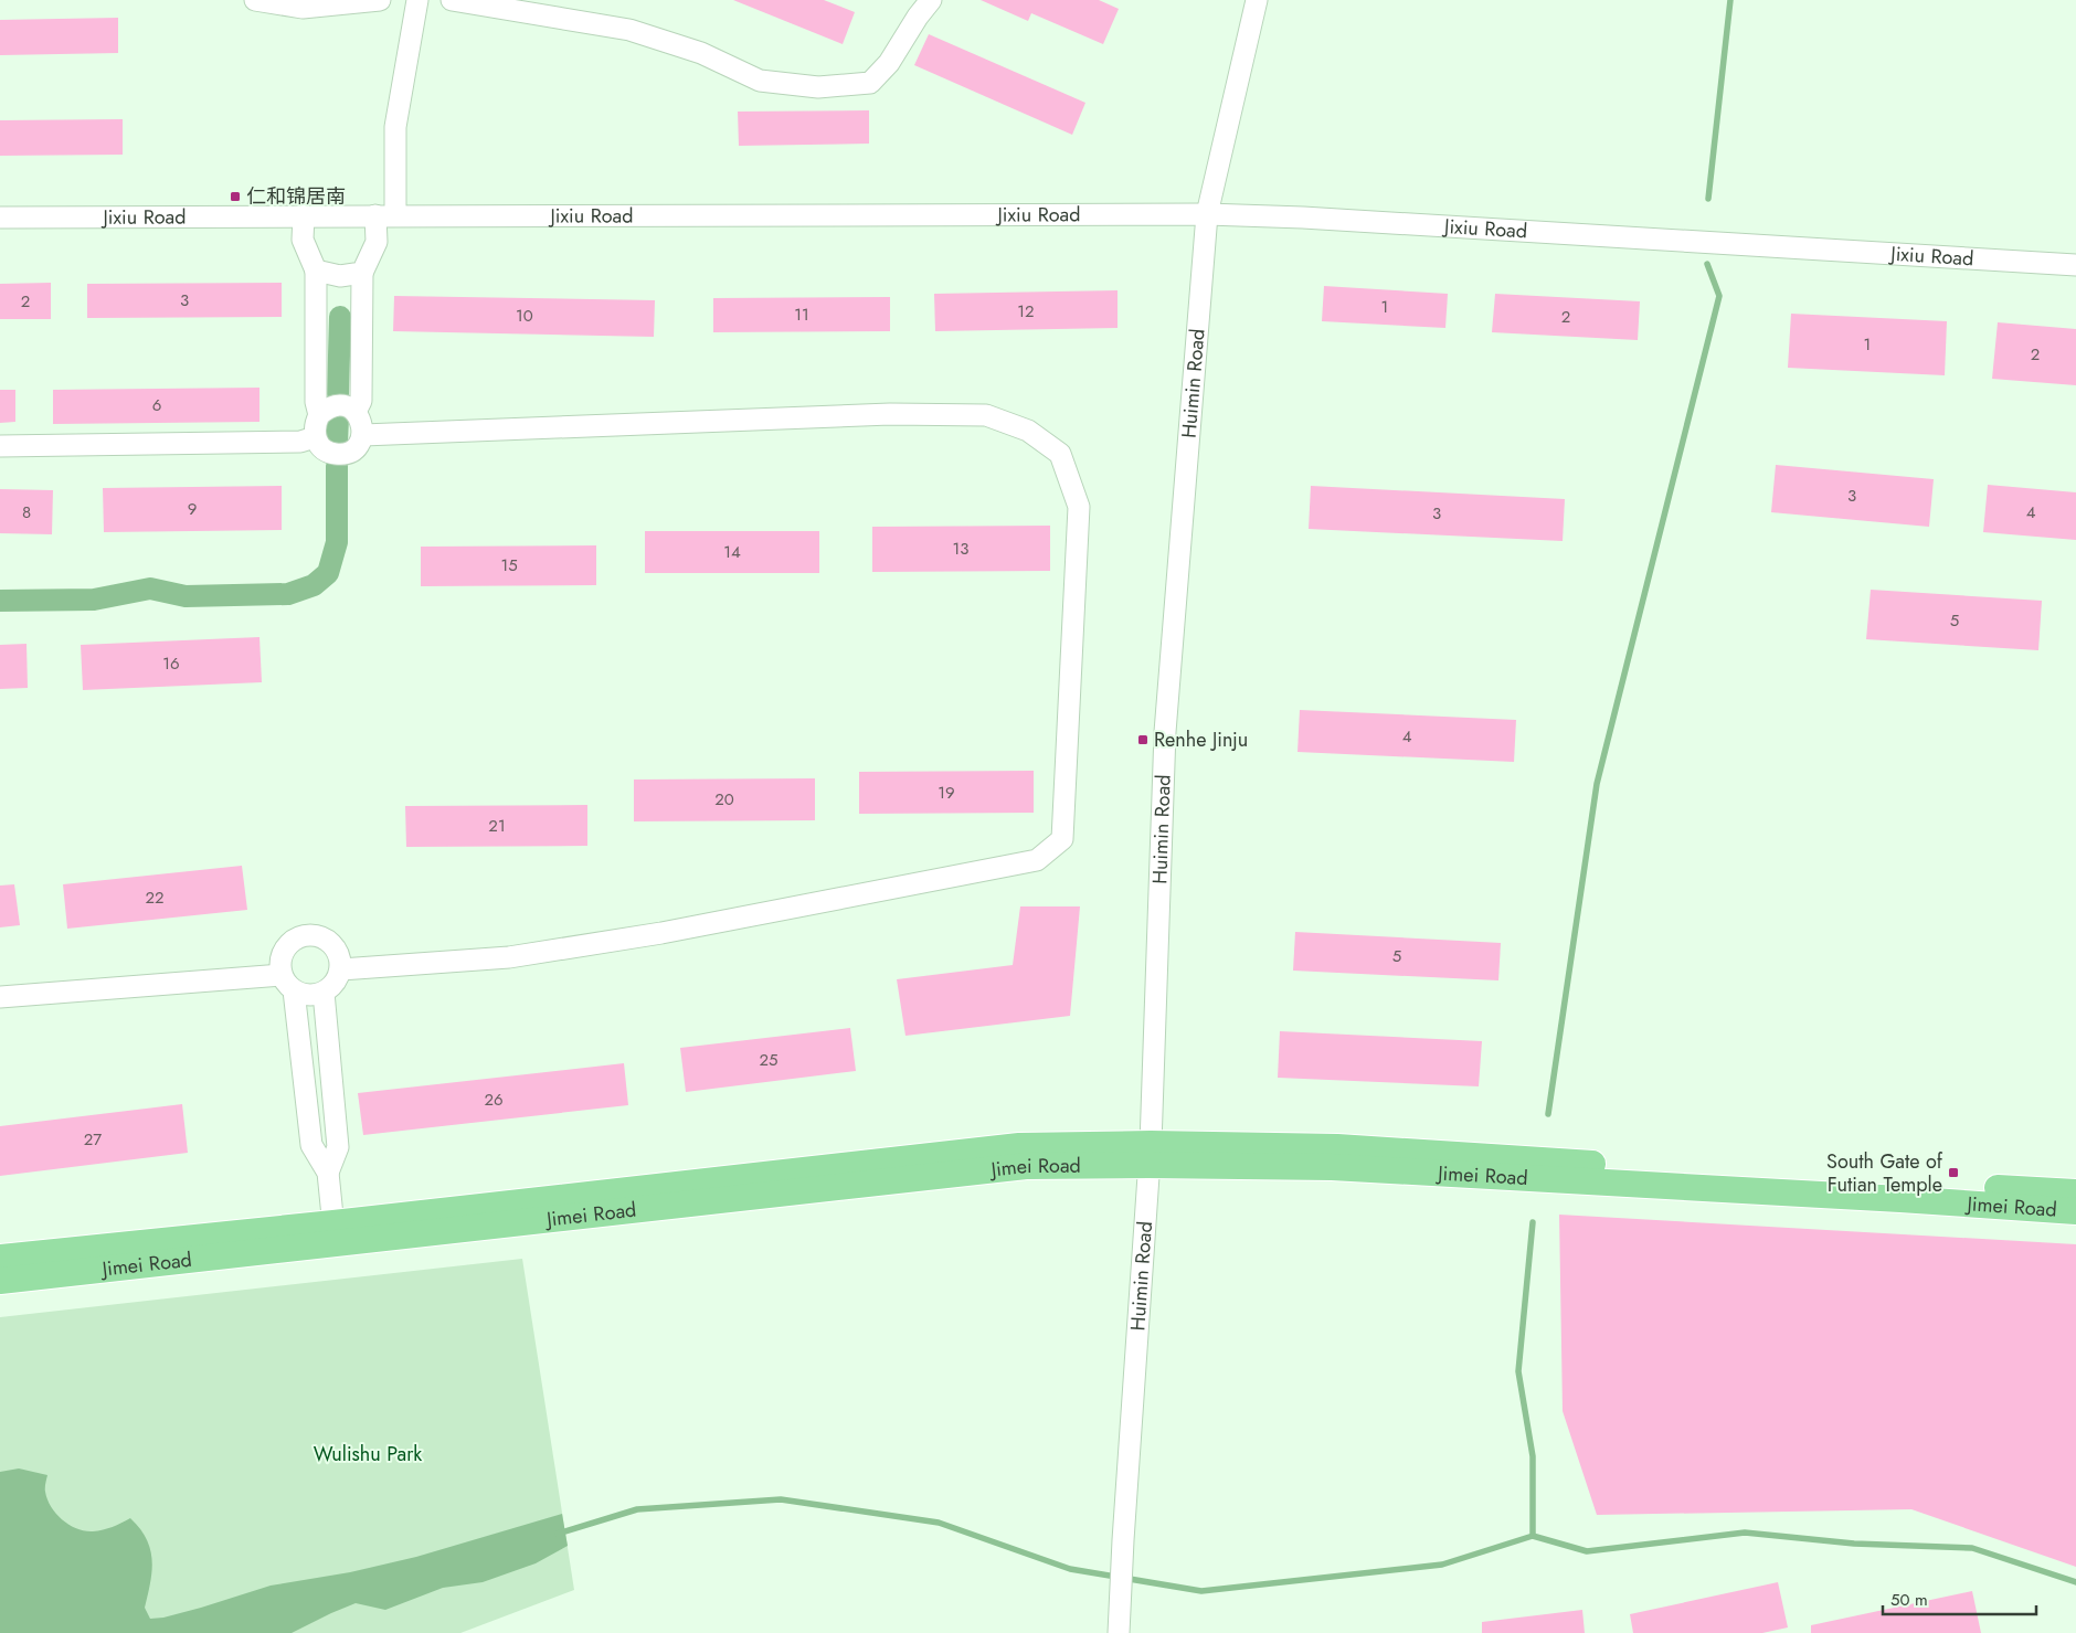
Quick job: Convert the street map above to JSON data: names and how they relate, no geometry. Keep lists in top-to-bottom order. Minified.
{"streets":{"main road":["Jimei Road"],"street":["Jixiu Road","Huimin Road"]},"crossings":[["Jixiu Road","Huimin Road"],["Huimin Road","Jimei Road"]],"parks":["Wulishu Park"],"places":{"transit":["仁和锦居南","Renhe Jinju","South Gate of Futian Temple"]},"house_numbers":["3","2","1","12","11","10","2","1","2","6","3","9","8","4","3","13","14","15","5","16","4","19","20","21","22","5","25","26","27"],"scale_bar":"50 m"}
